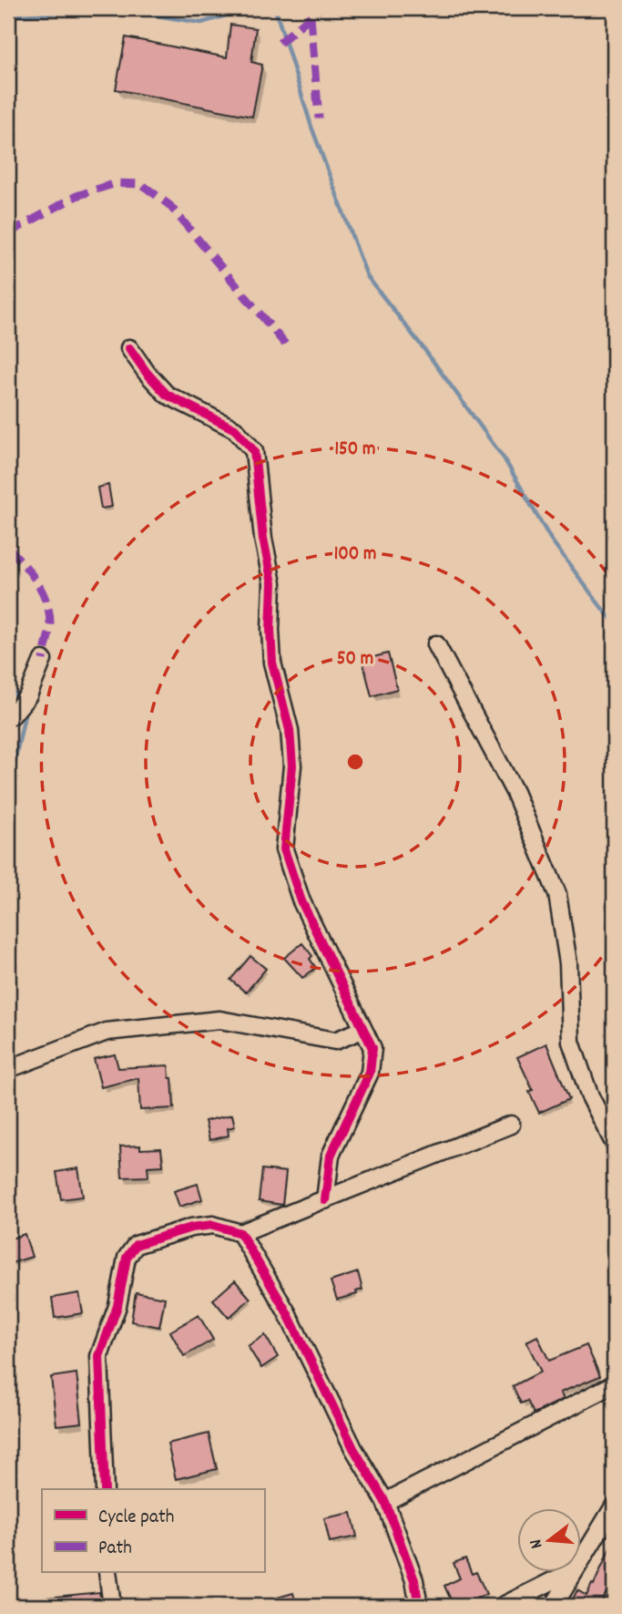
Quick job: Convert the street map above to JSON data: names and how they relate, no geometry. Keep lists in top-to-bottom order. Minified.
{"legend":["Cycle path","Path"],"north":"left","rings":["150 m","100 m","50 m"]}
